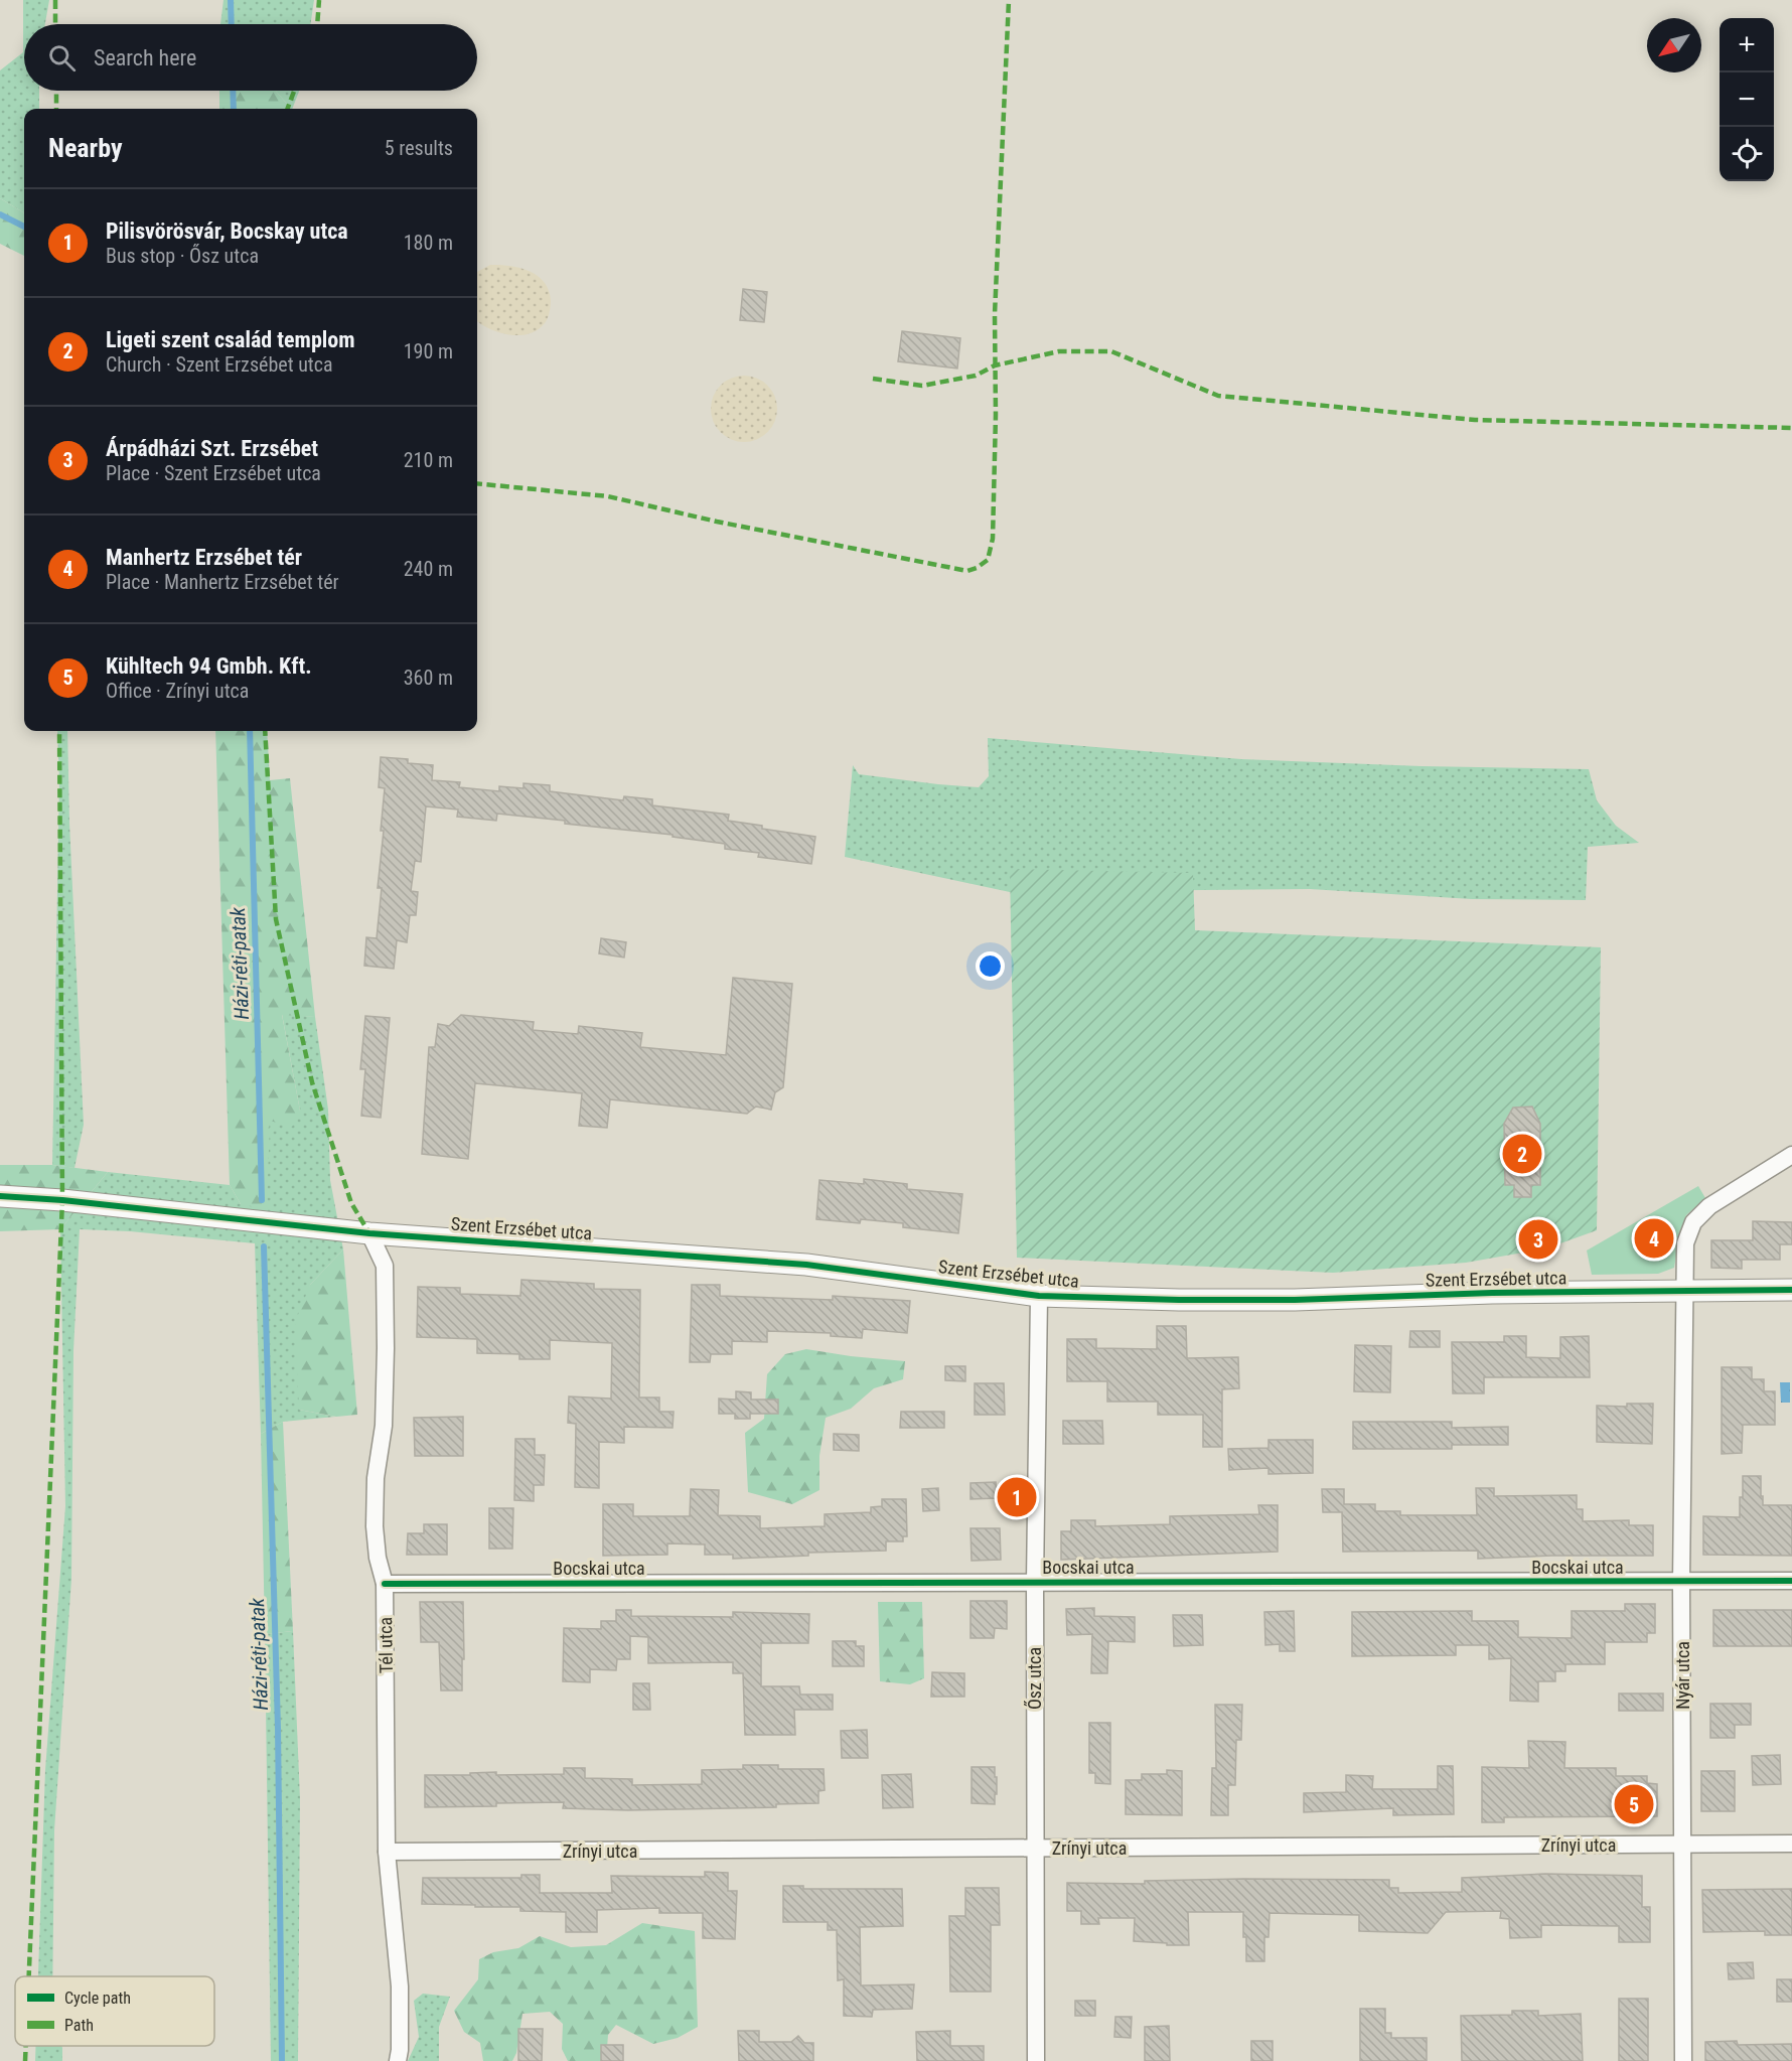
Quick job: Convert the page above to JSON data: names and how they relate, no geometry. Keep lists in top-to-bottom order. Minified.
{"streets":{"street":["Szent Erzsébet utca","Bocskai utca","Tél utca","Nyár utca","Ősz utca","Zrínyi utca"]},"crossings":[["Szent Erzsébet utca","Tél utca"],["Szent Erzsébet utca","Nyár utca"],["Szent Erzsébet utca","Ősz utca"],["Bocskai utca","Tél utca"],["Bocskai utca","Nyár utca"],["Bocskai utca","Ősz utca"],["Tél utca","Zrínyi utca"],["Nyár utca","Zrínyi utca"],["Ősz utca","Zrínyi utca"]],"water":["Házi-réti-patak"],"legend":["Cycle path","Path"],"north":"bottom left","page":{"map_buttons":["+","−"],"search":"Search here","heading":["Nearby","5 results"],"list":[{"mark":"1","name":"Pilisvörösvár, Bocskay utca","note":"Bus stop · Ősz utca","value":"180 m"},{"mark":"2","name":"Ligeti szent család templom","note":"Church · Szent Erzsébet utca","value":"190 m"},{"mark":"3","name":"Árpádházi Szt. Erzsébet","note":"Place · Szent Erzsébet utca","value":"210 m"},{"mark":"4","name":"Manhertz Erzsébet tér","note":"Place · Manhertz Erzsébet tér","value":"240 m"},{"mark":"5","name":"Kühltech 94 Gmbh. Kft.","note":"Office · Zrínyi utca","value":"360 m"}],"pins":["2","4","3","1","5"]}}
